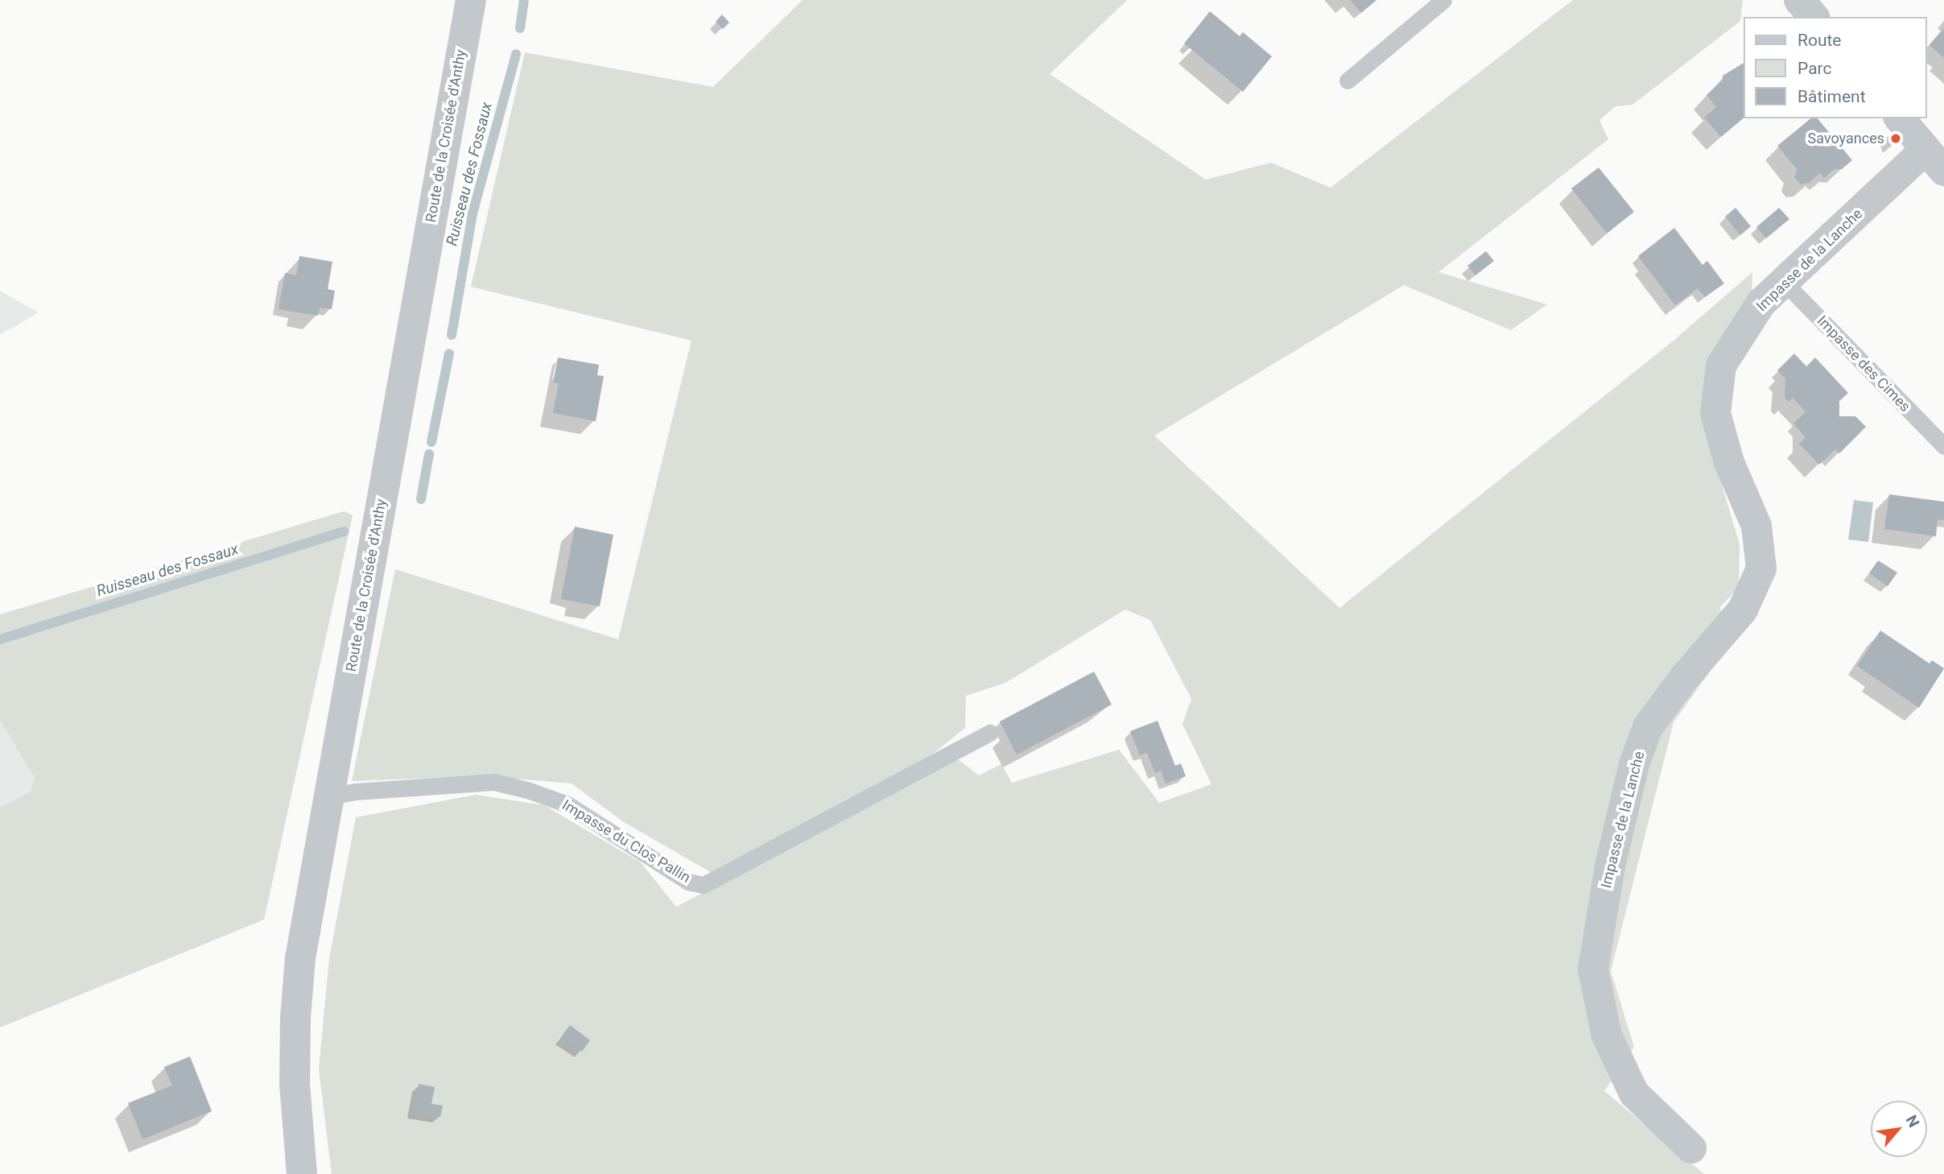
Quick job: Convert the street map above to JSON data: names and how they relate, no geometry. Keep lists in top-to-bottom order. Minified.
{"streets":{"street":["Route de la Croisée d'Anthy","Impasse de la Lanche"],"lane":["Impasse des Cimes","Impasse du Clos Pallin"]},"crossings":[["Route de la Croisée d'Anthy","Impasse du Clos Pallin"],["Impasse de la Lanche","Impasse des Cimes"]],"water":["Ruisseau des Fossaux"],"places":["Savoyances"],"legend":["Route","Parc","Bâtiment"],"north":"top right"}
